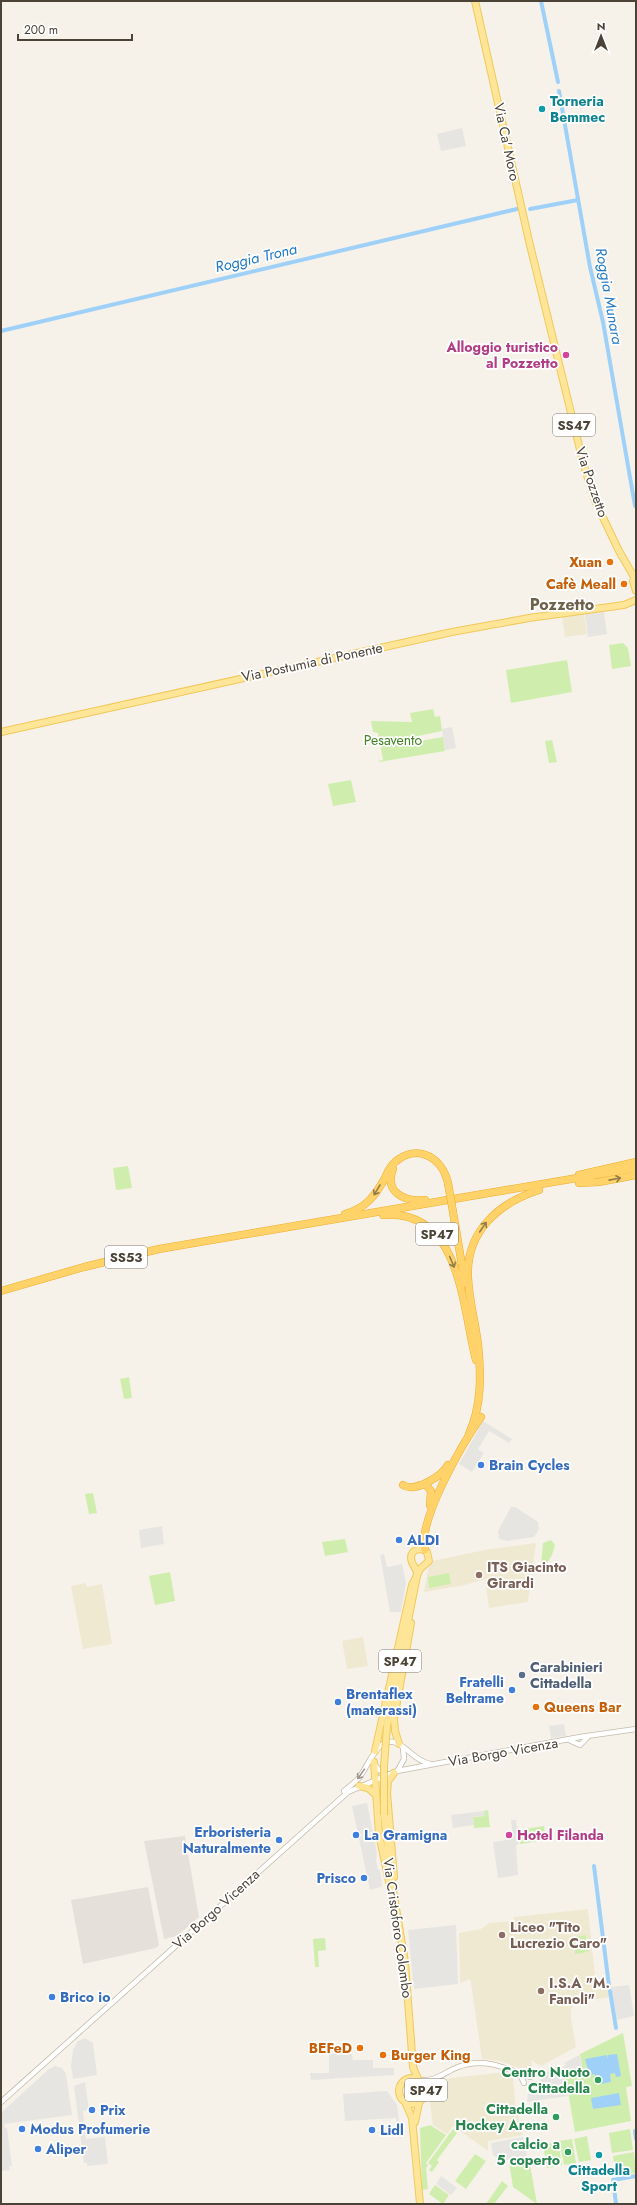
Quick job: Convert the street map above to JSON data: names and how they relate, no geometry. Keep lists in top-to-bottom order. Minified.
{"streets":{"highway":["SP47","SS53"],"main road":["Via Ca' Moro","SS47","Via Pozzetto","Via Postumia di Ponente","Via Cristoforo Colombo"],"street":["Via Borgo Vicenza"]},"crossings":[["Via Ca' Moro","Via Pozzetto"],["SP47","SS53"],["SP47","Via Cristoforo Colombo"]],"districts":["Pozzetto"],"water":["Roggia Trona","Roggia Munara"],"parks":["Pesavento"],"places":["Torneria Bemmec","Alloggio turistico al Pozzetto","Xuan","Cafè Meall","Brain Cycles","ALDI","ITS Giacinto Girardi","Carabinieri Cittadella","Fratelli Beltrame","Brentaflex (materassi)","Queens Bar","La Gramigna","Hotel Filanda","Erboristeria Naturalmente","Prisco","Liceo \"Tito Lucrezio Caro\"","I.S.A \"M. Fanoli\"","Brico io","BEFeD","Burger King","Centro Nuoto Cittadella","Prix","Cittadella Hockey Arena","Modus Profumerie","Lidl","Aliper","calcio a 5 coperto","Cittadella Sport"],"scale_bar":"200 m","north":"top"}
